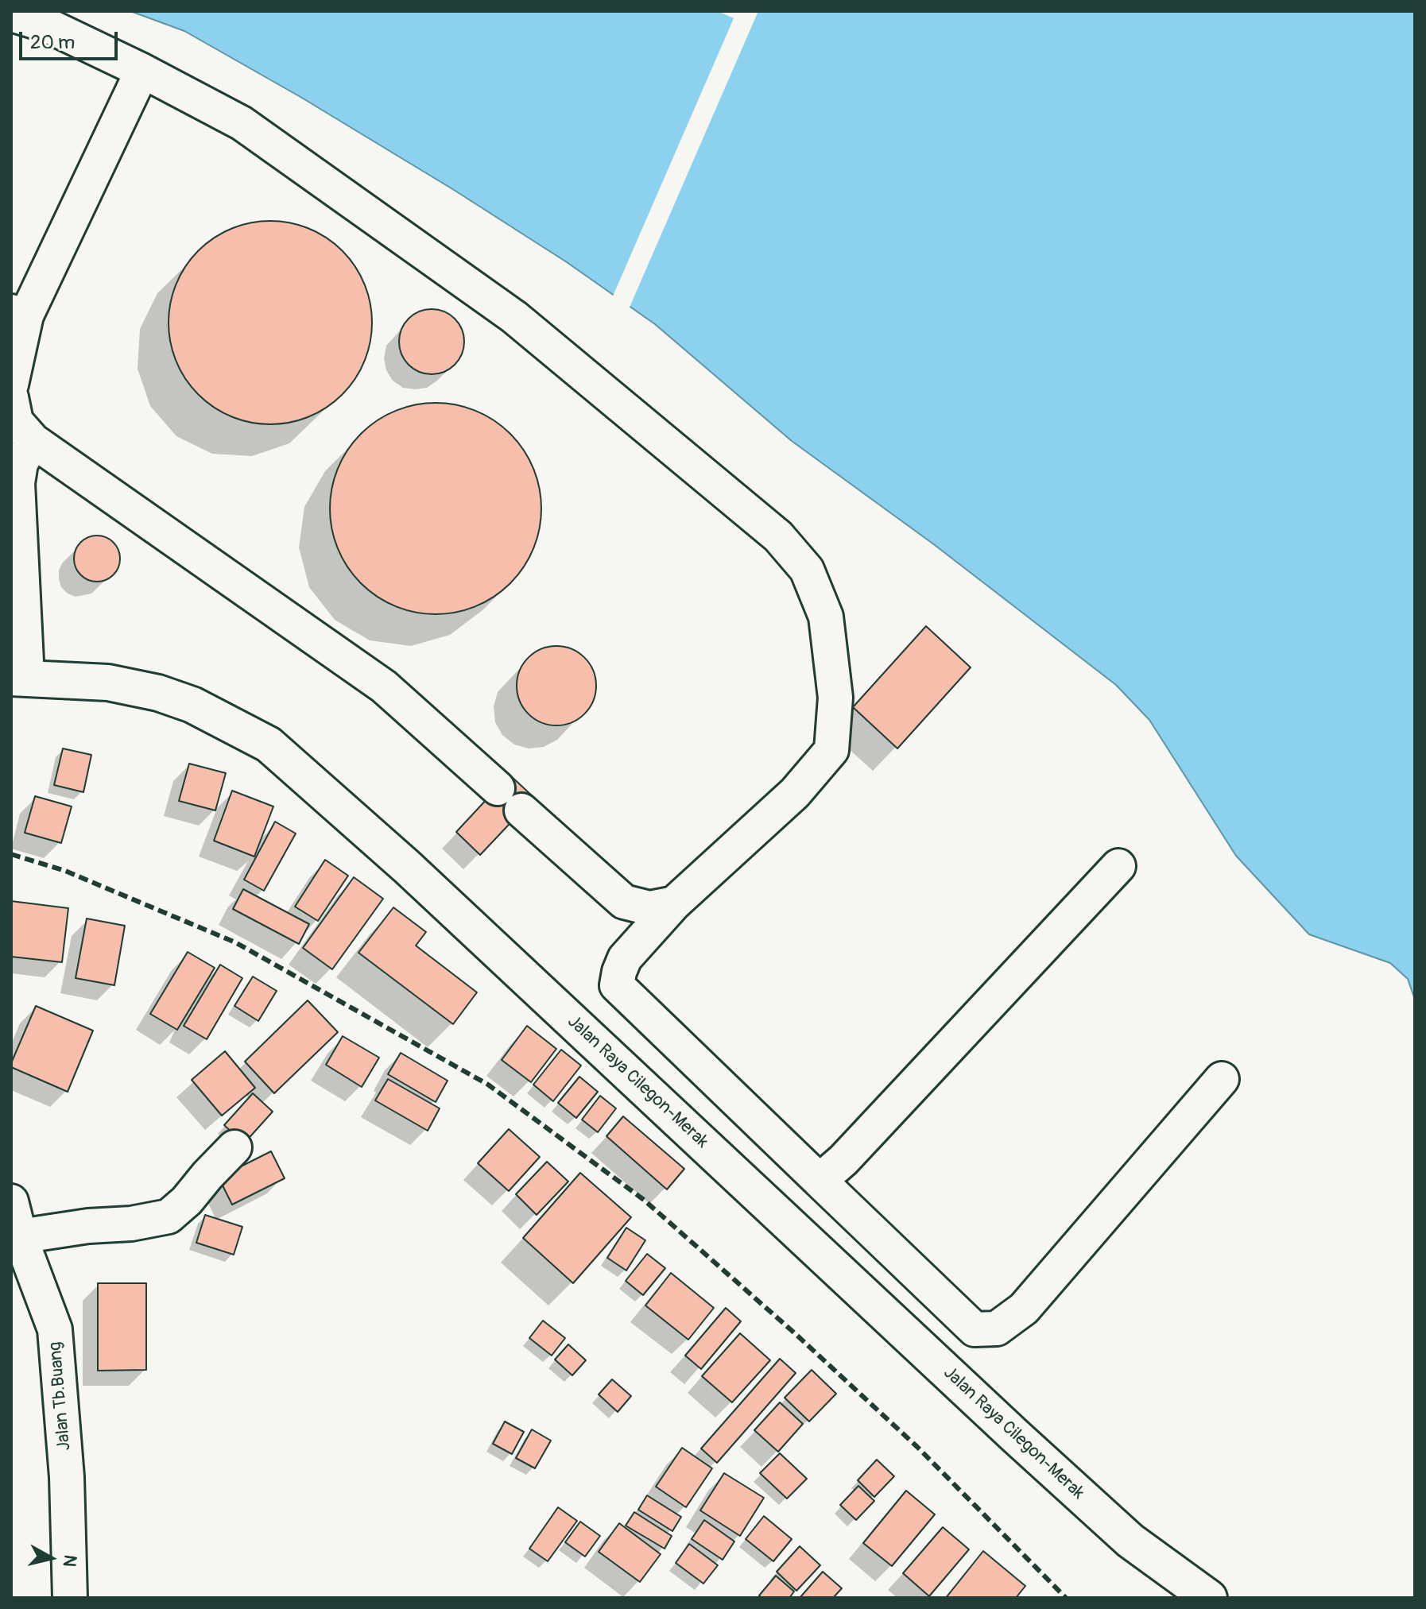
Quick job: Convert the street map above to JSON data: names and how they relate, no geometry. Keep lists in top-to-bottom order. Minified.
{"streets":{"highway":["Jalan Raya Cilegon-Merak"],"street":["Jalan Tb.Buang"]},"scale_bar":"20 m","north":"right"}
